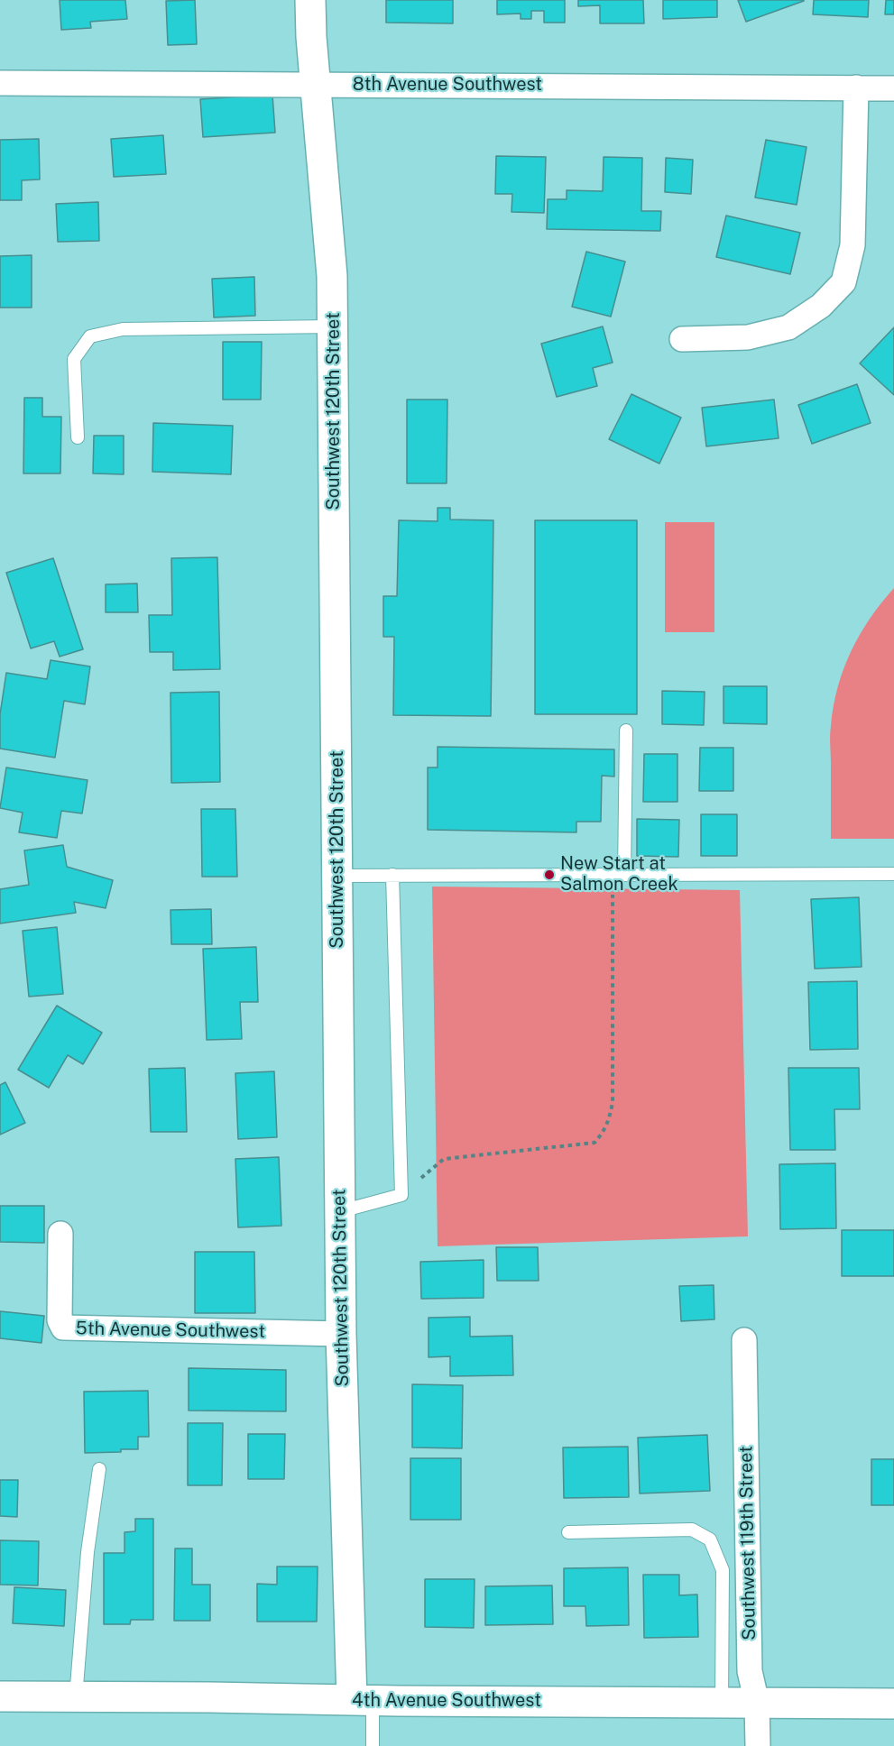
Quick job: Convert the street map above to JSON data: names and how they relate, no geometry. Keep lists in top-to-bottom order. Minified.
{"streets":{"street":["8th Avenue Southwest","Southwest 120th Street","5th Avenue Southwest","Southwest 119th Street","4th Avenue Southwest"]},"crossings":[["8th Avenue Southwest","Southwest 120th Street"],["Southwest 120th Street","5th Avenue Southwest"],["Southwest 120th Street","4th Avenue Southwest"],["Southwest 119th Street","4th Avenue Southwest"]],"places":["New Start at Salmon Creek"]}
